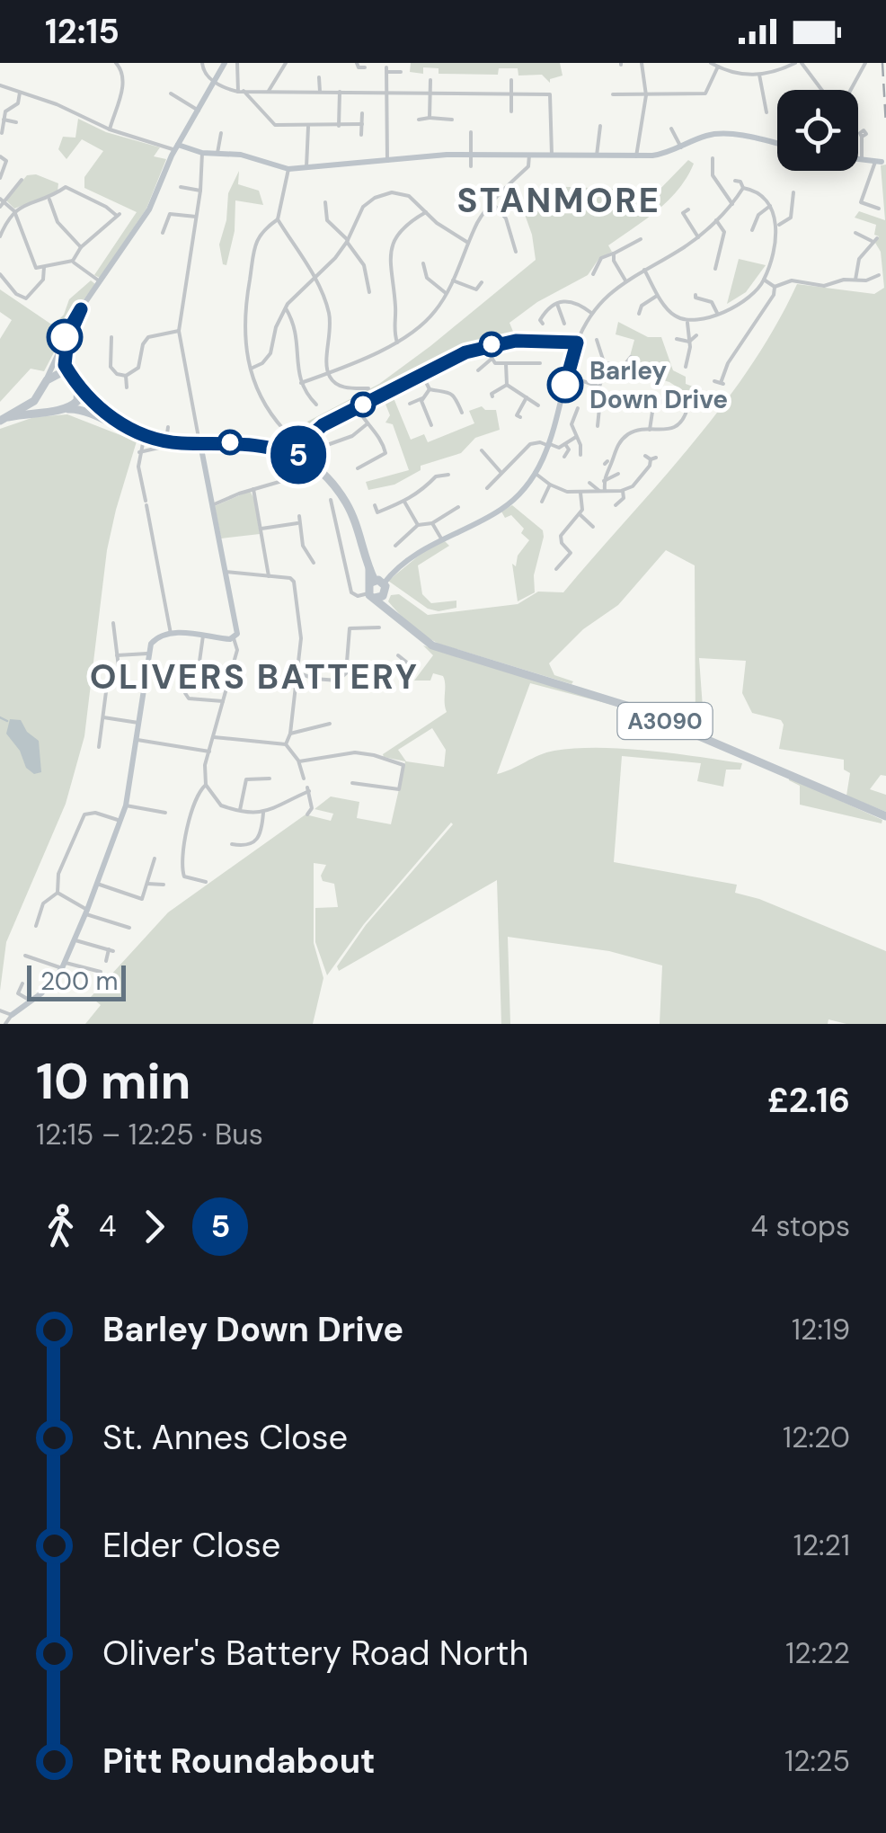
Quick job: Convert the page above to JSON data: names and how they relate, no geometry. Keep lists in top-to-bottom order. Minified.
{"streets":{"main road":["A3090"]},"districts":["STANMORE","OLIVERS BATTERY"],"places":["Barley Down Drive"],"lines":["bus line 5"],"scale_bar":"200 m","page":{"status":"12:15","on_map":"5","scale":"200 m","heading":["10 min","12:15 – 12:25 · Bus","£2.16"],"legs":["4","5","4 stops"],"list":[{"name":"Barley Down Drive","value":"12:19"},{"name":"St. Annes Close","value":"12:20"},{"name":"Elder Close","value":"12:21"},{"name":"Oliver's Battery Road North","value":"12:22"},{"name":"Pitt Roundabout","value":"12:25"}]}}
